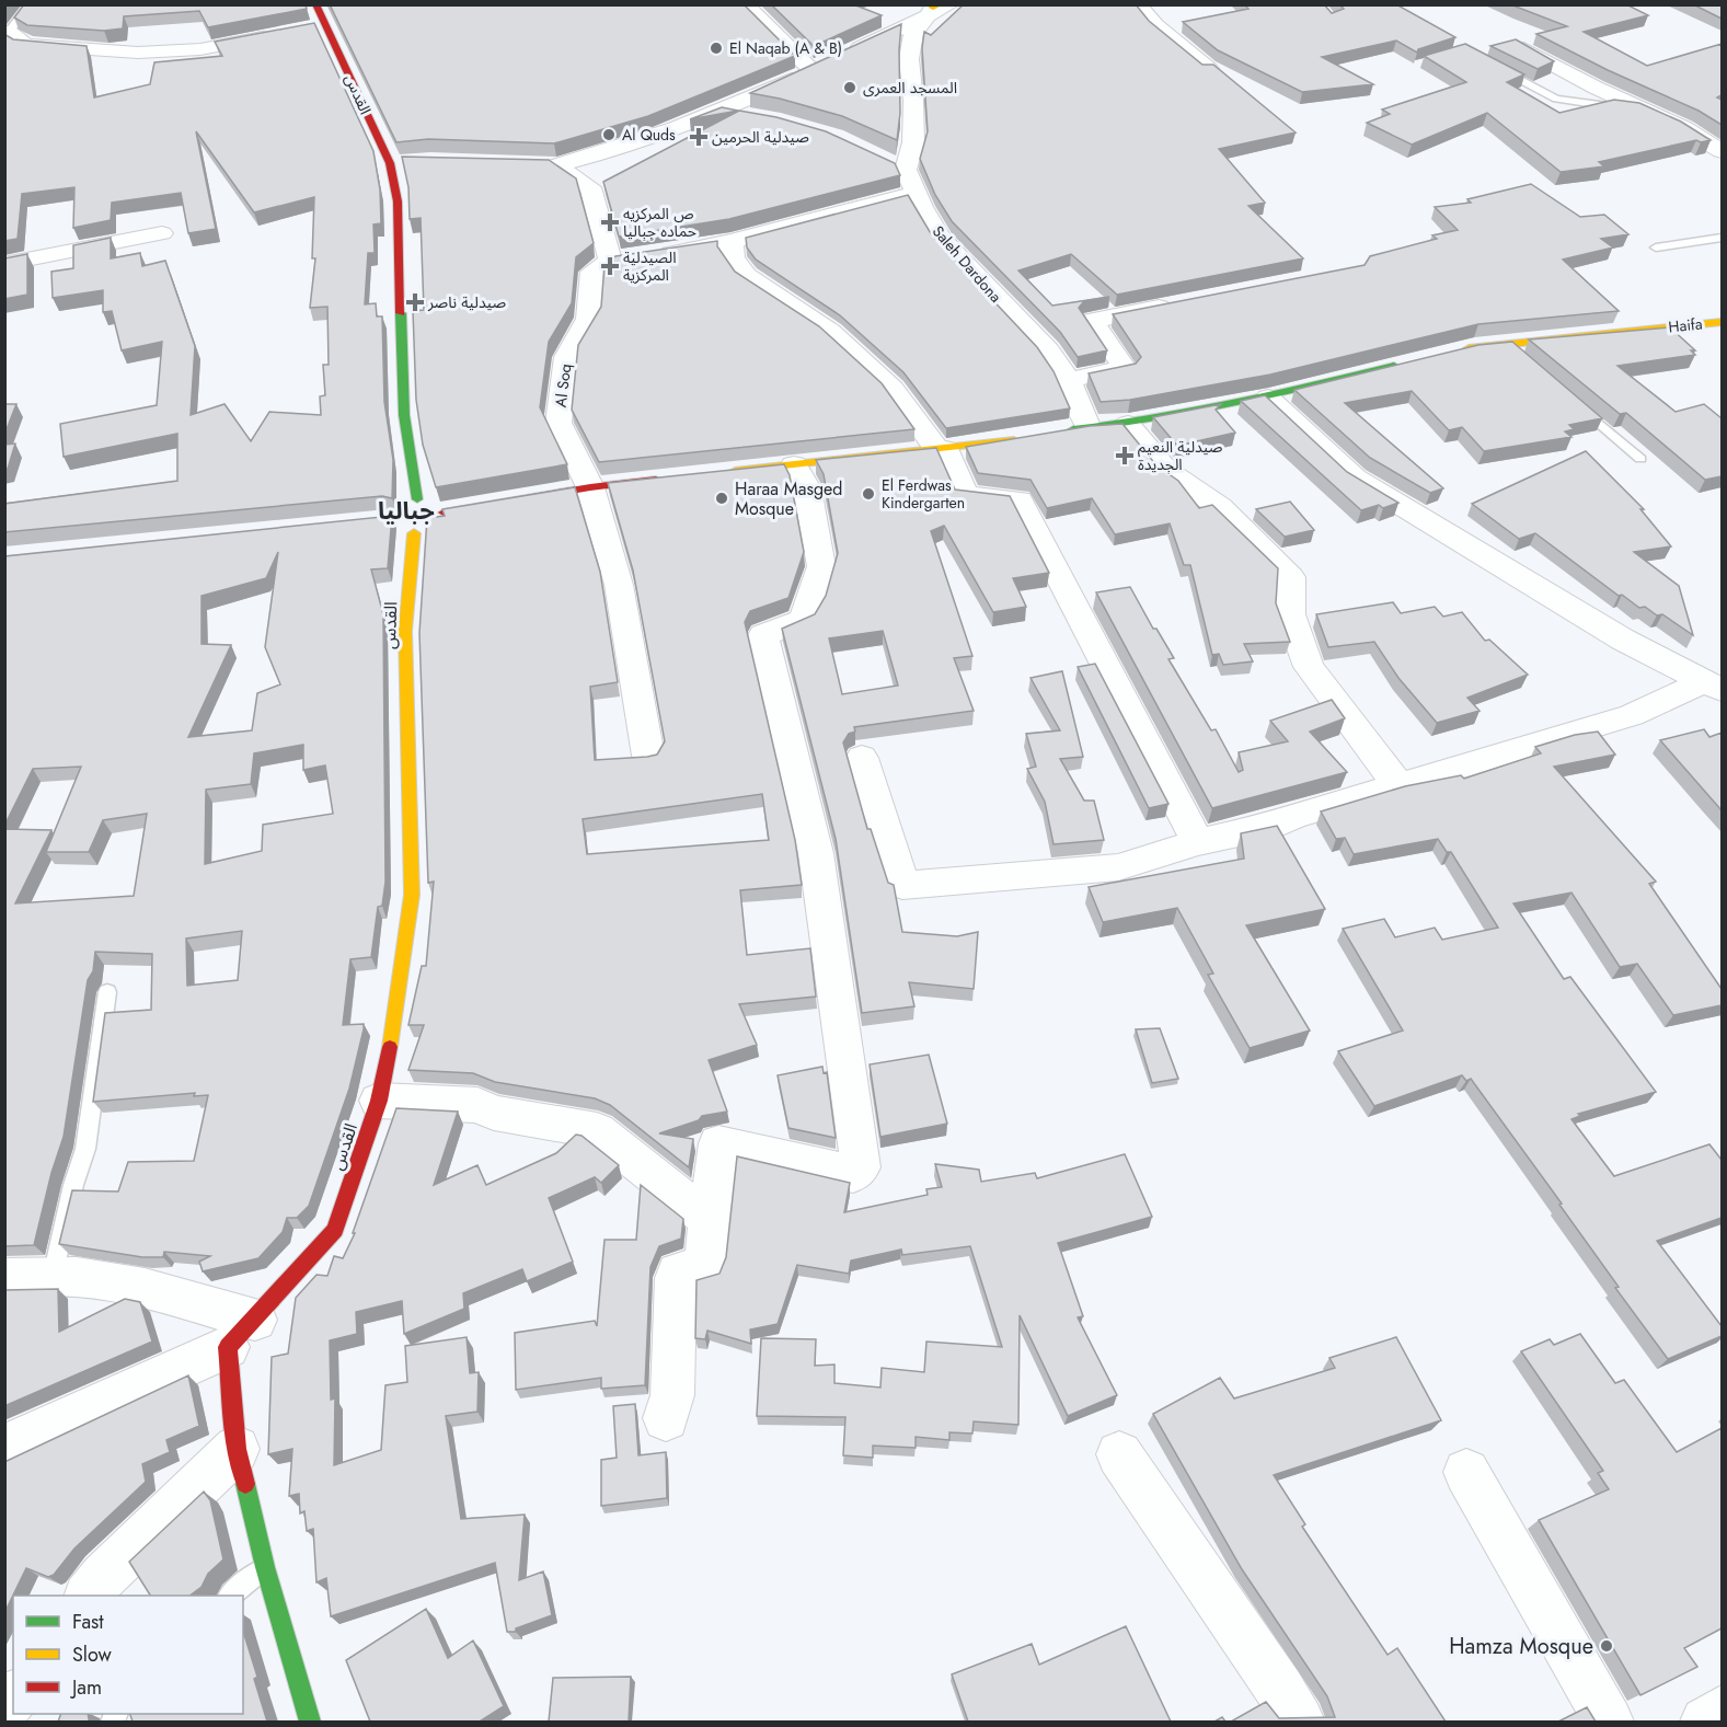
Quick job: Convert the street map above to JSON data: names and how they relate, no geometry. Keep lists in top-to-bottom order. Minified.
{"streets":{"main road":["القدس","Haifa"],"street":["Saleh Dardona","Al Soq"]},"districts":["جباليا"],"places":{"other":["El Naqab (A & B)","المسجد العمرى","Al Quds","El Ferdwas Kindergarten","Haraa Masged Mosque","Hamza Mosque"],"health":["صيدلية الحرمين","ص المركزيه حماده جباليا","الصيدلية المركزية","صيدلية ناصر","صيدلية النعيم الجديدة"]},"legend":["Fast","Slow","Jam"]}
